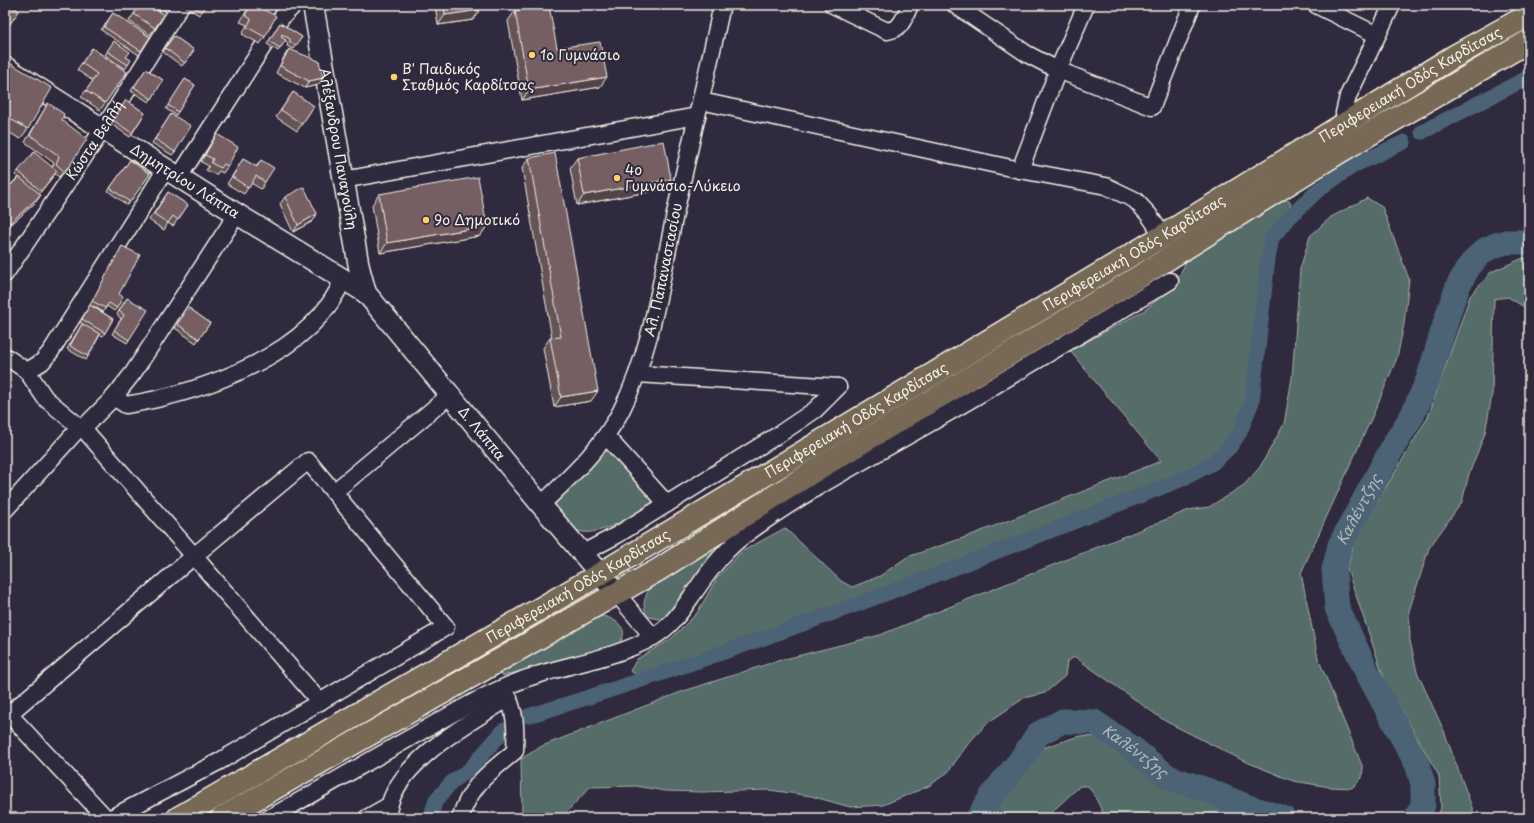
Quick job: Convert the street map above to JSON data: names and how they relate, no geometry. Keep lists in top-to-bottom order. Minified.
{"streets":{"main road":["Περιφερειακή Οδός Καρδίτσας"],"street":["Κώστα Βελλή","Αλέξανδρου Παναγούλη","Δημητρίου Λάππα","Αλ. Παπαναστασίου","Δ. Λάππα"]},"crossings":[["Περιφερειακή Οδός Καρδίτσας","Δ. Λάππα"],["Κώστα Βελλή","Δημητρίου Λάππα"],["Αλέξανδρου Παναγούλη","Δημητρίου Λάππα"],["Αλέξανδρου Παναγούλη","Δ. Λάππα"],["Δημητρίου Λάππα","Δ. Λάππα"],["Αλ. Παπαναστασίου","Δ. Λάππα"]],"water":["Καλέντζης"],"places":["1ο Γυμνάσιο","Β' Παιδικός Σταθμός Καρδίτσας","4ο Γυμνάσιο-Λύκειο","9ο Δημοτικό"]}
